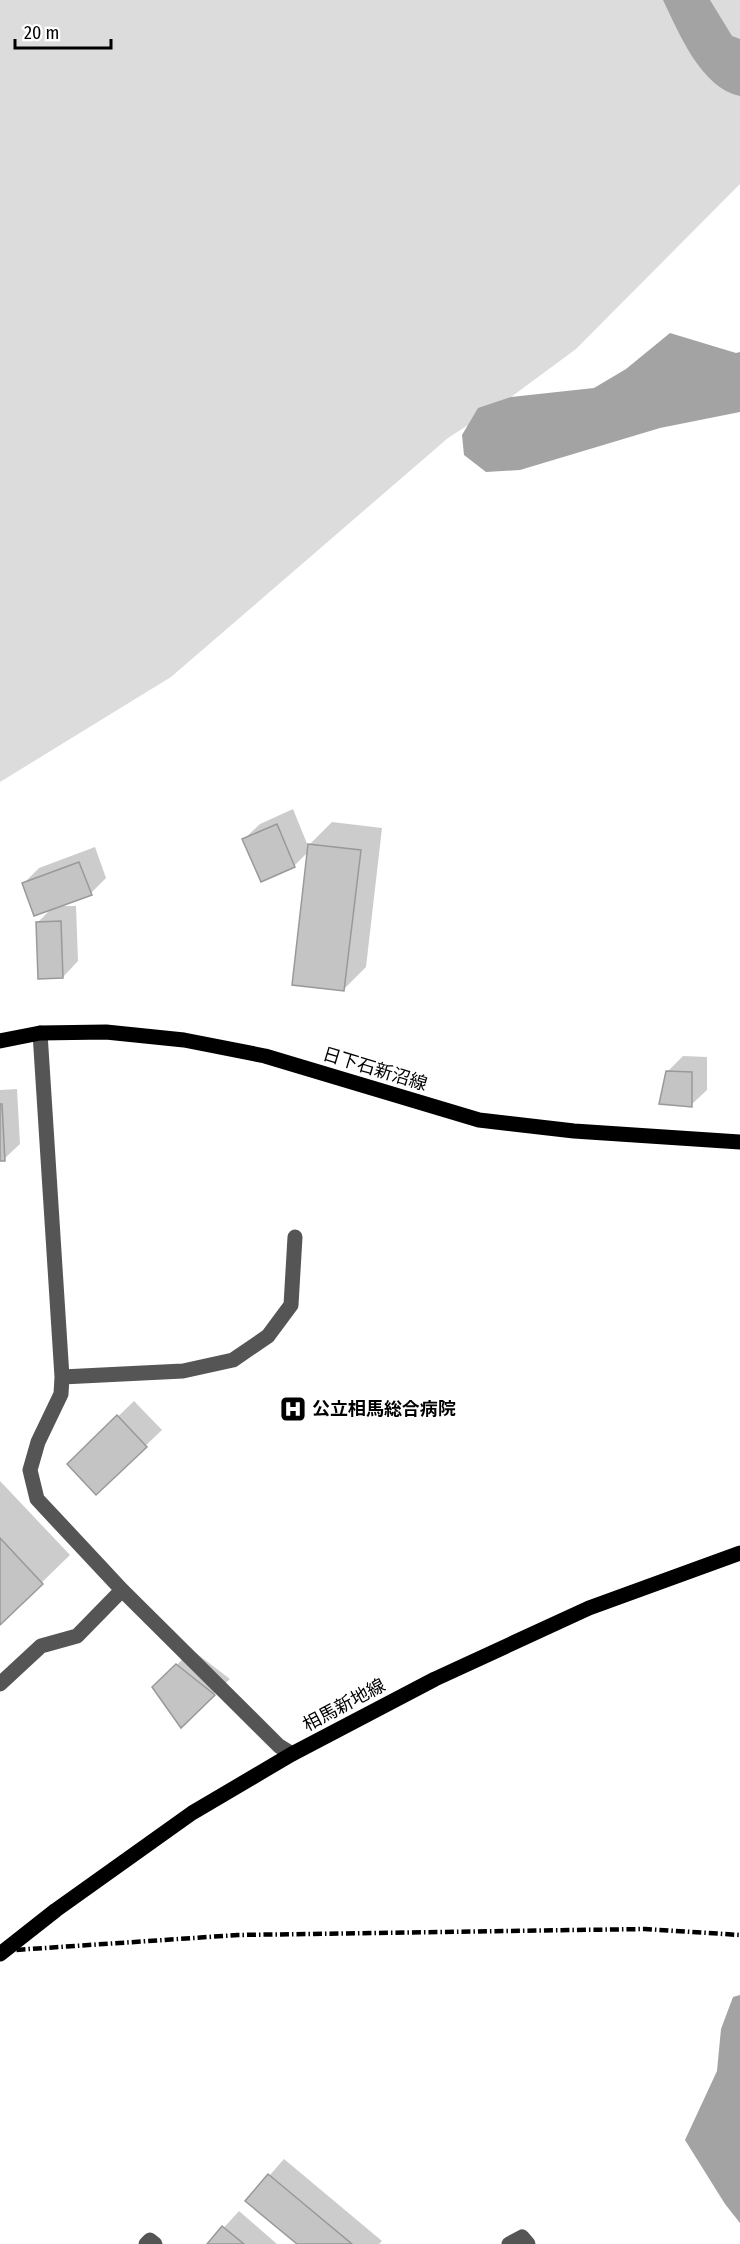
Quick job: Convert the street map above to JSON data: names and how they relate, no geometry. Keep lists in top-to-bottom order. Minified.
{"streets":{"main road":["日下石新沼線","相馬新地線"]},"places":{"hospital":["公立相馬総合病院"]},"scale_bar":"20 m"}
